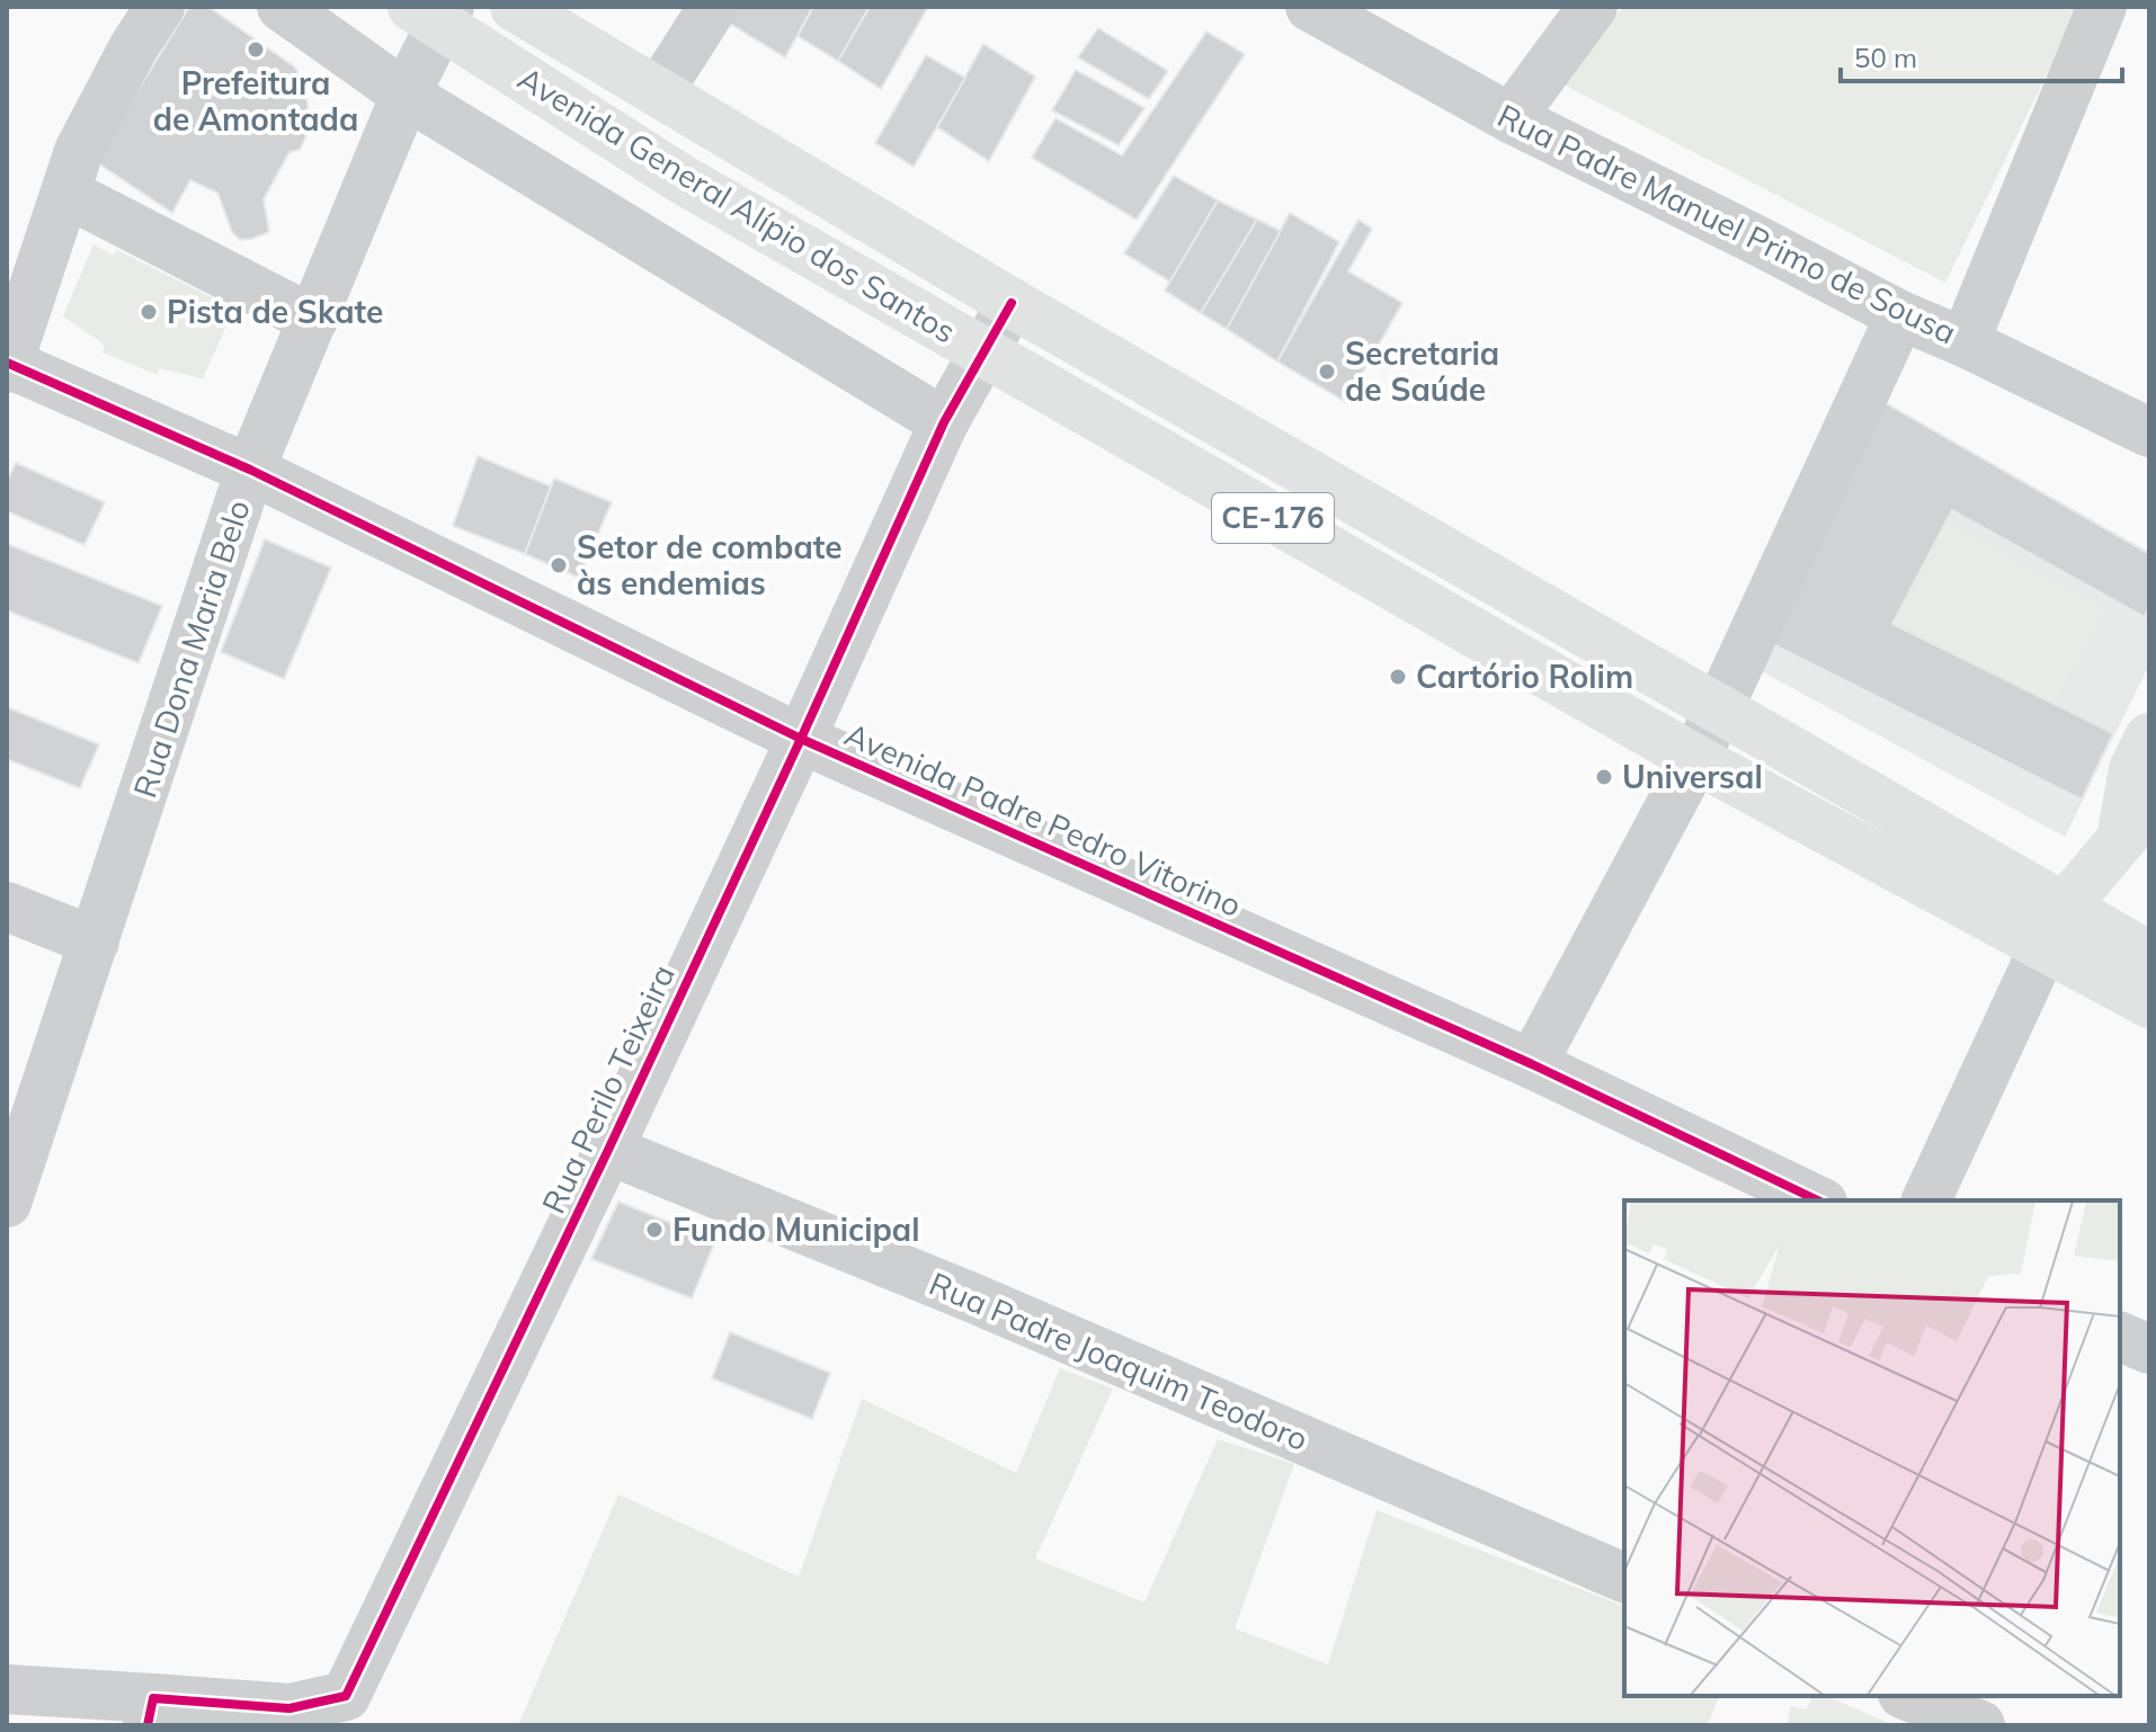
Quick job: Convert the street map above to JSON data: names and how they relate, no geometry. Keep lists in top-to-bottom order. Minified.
{"streets":{"main road":["Avenida General Alípio dos Santos","CE-176"],"street":["Rua Padre Manuel Primo de Sousa","Rua Dona Maria Belo","Avenida Padre Pedro Vitorino","Rua Perilo Teixeira","Rua Padre Joaquim Teodoro"]},"crossings":[["Avenida General Alípio dos Santos","Rua Dona Maria Belo"],["Avenida General Alípio dos Santos","Rua Perilo Teixeira"],["Rua Dona Maria Belo","Avenida Padre Pedro Vitorino"],["Avenida Padre Pedro Vitorino","Rua Perilo Teixeira"],["Rua Perilo Teixeira","Rua Padre Joaquim Teodoro"]],"places":["Prefeitura de Amontada","Pista de Skate","Secretaria de Saúde","Setor de combate às endemias","Cartório Rolim","Universal","Fundo Municipal"],"scale_bar":"50 m"}
